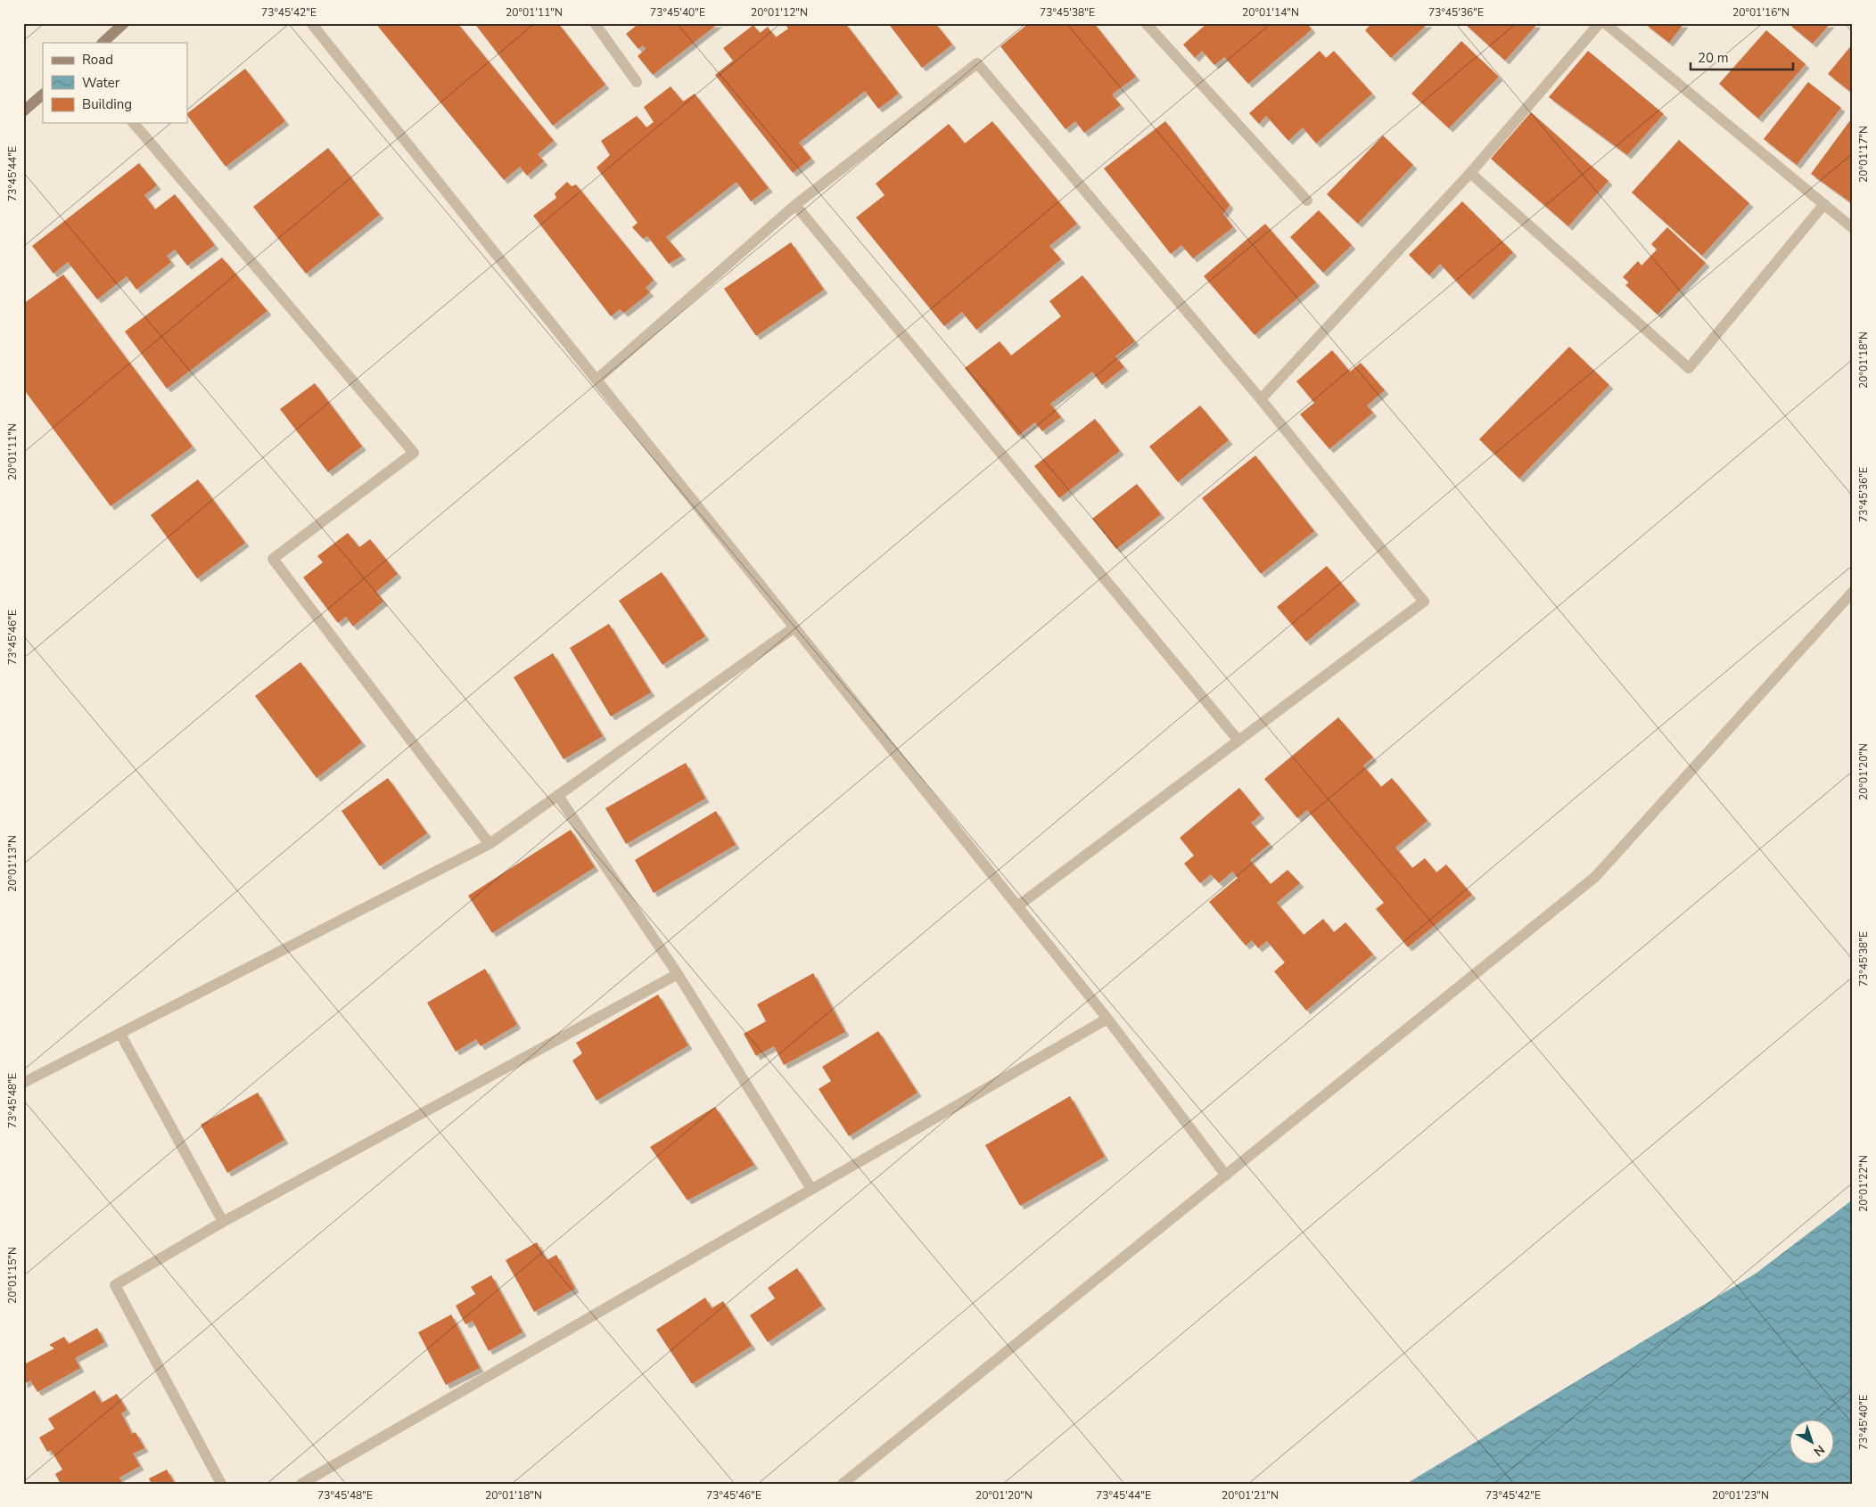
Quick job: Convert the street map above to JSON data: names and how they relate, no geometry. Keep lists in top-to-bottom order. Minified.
{"legend":["Road","Water","Building"],"scale_bar":"20 m","north":"bottom right","coordinates":["73°45'42\"E","20°01'11\"N","73°45'40\"E","20°01'12\"N","73°45'38\"E","20°01'14\"N","73°45'36\"E","20°01'16\"N","20°01'17\"N","73°45'44\"E","20°01'18\"N","73°45'46\"E","20°01'20\"N","20°01'13\"N","73°45'48\"E","20°01'22\"N","20°01'15\"N","20°01'21\"N","20°01'23\"N"]}
